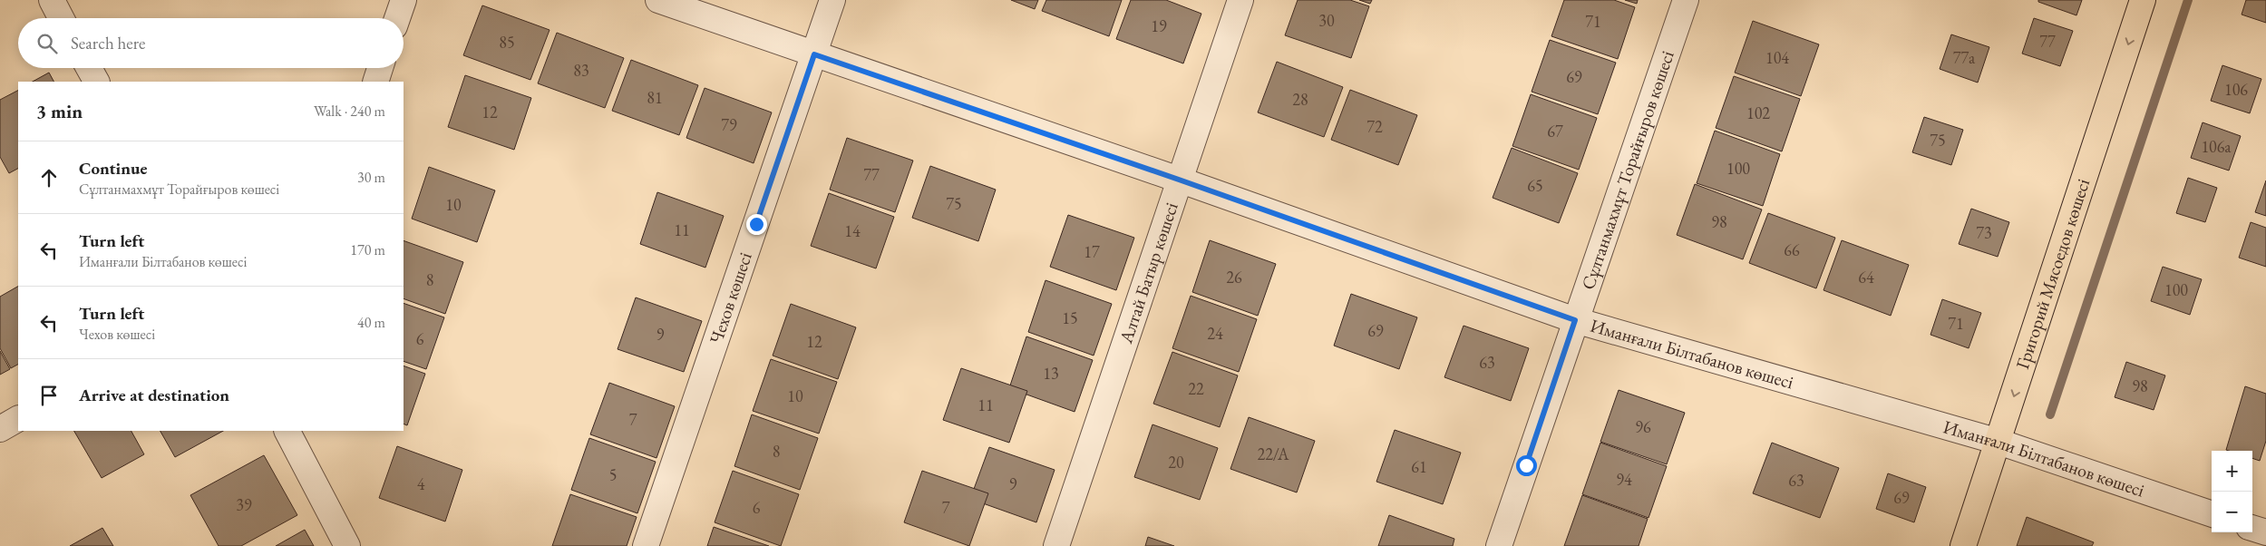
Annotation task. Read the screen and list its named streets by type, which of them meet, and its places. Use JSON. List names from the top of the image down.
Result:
{
  "streets": {
    "main road": ["Григорий Мясоедов көшесі"],
    "street": [
      "Сұлтанмахмұт Торайғыров көшесі",
      "Алтай Батыр көшесі",
      "Чехов көшесі",
      "Иманғали Білтабанов көшесі"
    ]
  },
  "crossings": [
    ["Сұлтанмахмұт Торайғыров көшесі", "Иманғали Білтабанов көшесі"],
    ["Алтай Батыр көшесі", "Иманғали Білтабанов көшесі"],
    ["Григорий Мясоедов көшесі", "Иманғали Білтабанов көшесі"],
    ["Чехов көшесі", "Иманғали Білтабанов көшесі"]
  ],
  "one_way": ["Григорий Мясоедов көшесі"],
  "house_numbers": [
    "30",
    "71",
    "19",
    "77",
    "85",
    "104",
    "77а",
    "83",
    "69",
    "106",
    "81",
    "28",
    "12",
    "102",
    "79",
    "72",
    "67",
    "75",
    "106а",
    "100",
    "77",
    "65",
    "75",
    "10",
    "98",
    "11",
    "14",
    "73",
    "66",
    "17",
    "26",
    "64",
    "8",
    "100",
    "15",
    "71",
    "69",
    "24",
    "9",
    "6",
    "12",
    "63",
    "13",
    "98",
    "22",
    "10",
    "11",
    "7",
    "96",
    "8",
    "22/А",
    "20",
    "61",
    "5",
    "94",
    "63",
    "4",
    "9",
    "69",
    "39",
    "6",
    "7"
  ],
  "page": {
    "search": "Search here",
    "heading": ["3 min", "Walk · 240 m"],
    "list": [
      ["Continue", "Сұлтанмахмұт Торайғыров көшесі", "30 m"],
      ["Turn left", "Иманғали Білтабанов көшесі", "170 m"],
      ["Turn left", "Чехов көшесі", "40 m"],
      "Arrive at destination"
    ],
    "map_buttons": ["+", "−"]
  }
}
